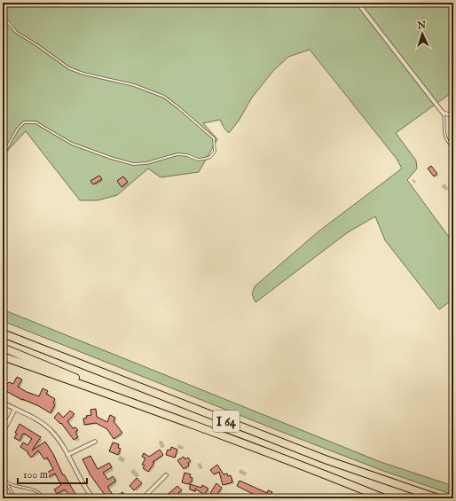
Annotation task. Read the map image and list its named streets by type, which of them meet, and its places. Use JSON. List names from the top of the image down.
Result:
{
  "streets": {
    "highway": ["I 64"]
  },
  "scale_bar": "100 m",
  "north": "top"
}
